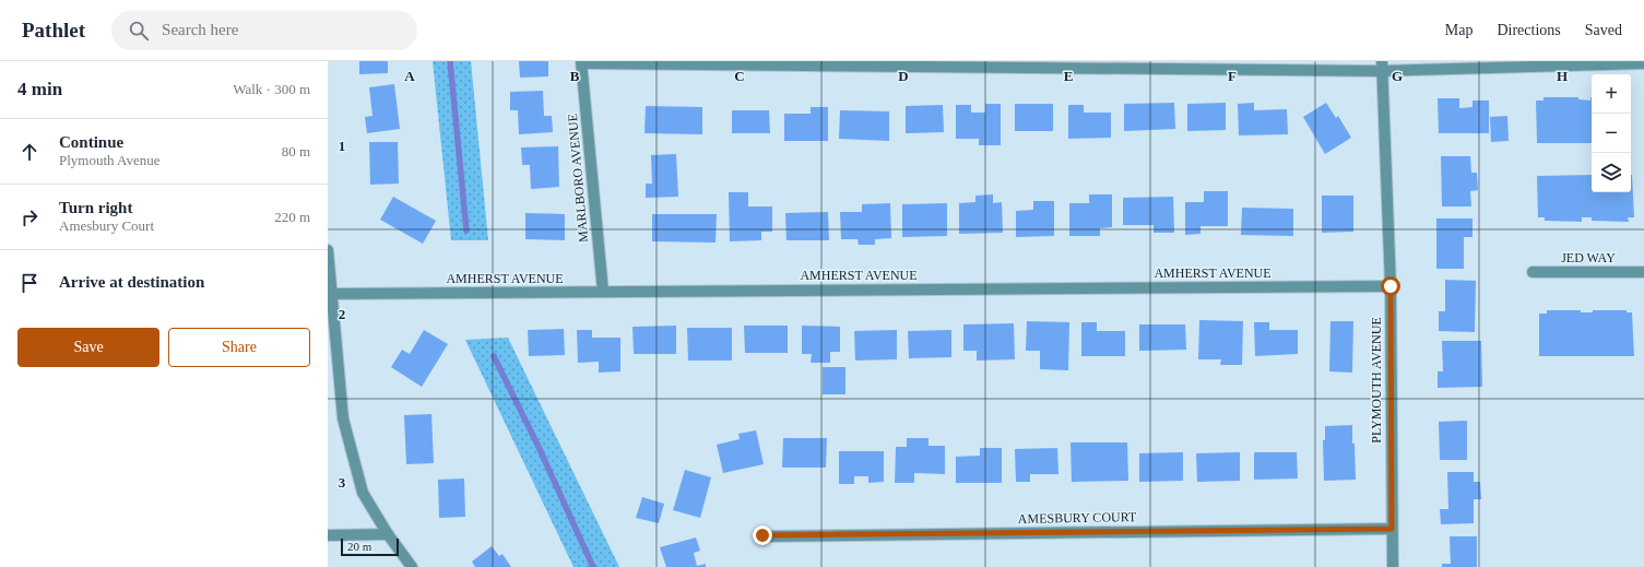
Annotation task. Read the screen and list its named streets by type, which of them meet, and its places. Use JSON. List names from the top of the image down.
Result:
{
  "streets": {
    "street": [
      "MARLBORO AVENUE",
      "JED WAY",
      "AMHERST AVENUE",
      "PLYMOUTH AVENUE",
      "AMESBURY COURT"
    ]
  },
  "crossings": [
    ["MARLBORO AVENUE", "AMHERST AVENUE"],
    ["AMHERST AVENUE", "PLYMOUTH AVENUE"],
    ["PLYMOUTH AVENUE", "AMESBURY COURT"]
  ],
  "scale_bar": "20 m",
  "page": {
    "header": "Pathlet",
    "search": "Search here",
    "nav": ["Map", "Directions", "Saved"],
    "heading": ["4 min", "Walk · 300 m"],
    "map_buttons": ["+", "−"],
    "list": [
      ["Continue", "Plymouth Avenue", "80 m"],
      ["Turn right", "Amesbury Court", "220 m"],
      "Arrive at destination"
    ],
    "buttons": ["Save", "Share"],
    "scale": "20 m"
  },
  "grid": {
    "columns": [
      "A",
      "B",
      "C",
      "D",
      "E",
      "F",
      "G",
      "H"
    ],
    "rows": ["1", "2", "3"]
  }
}
